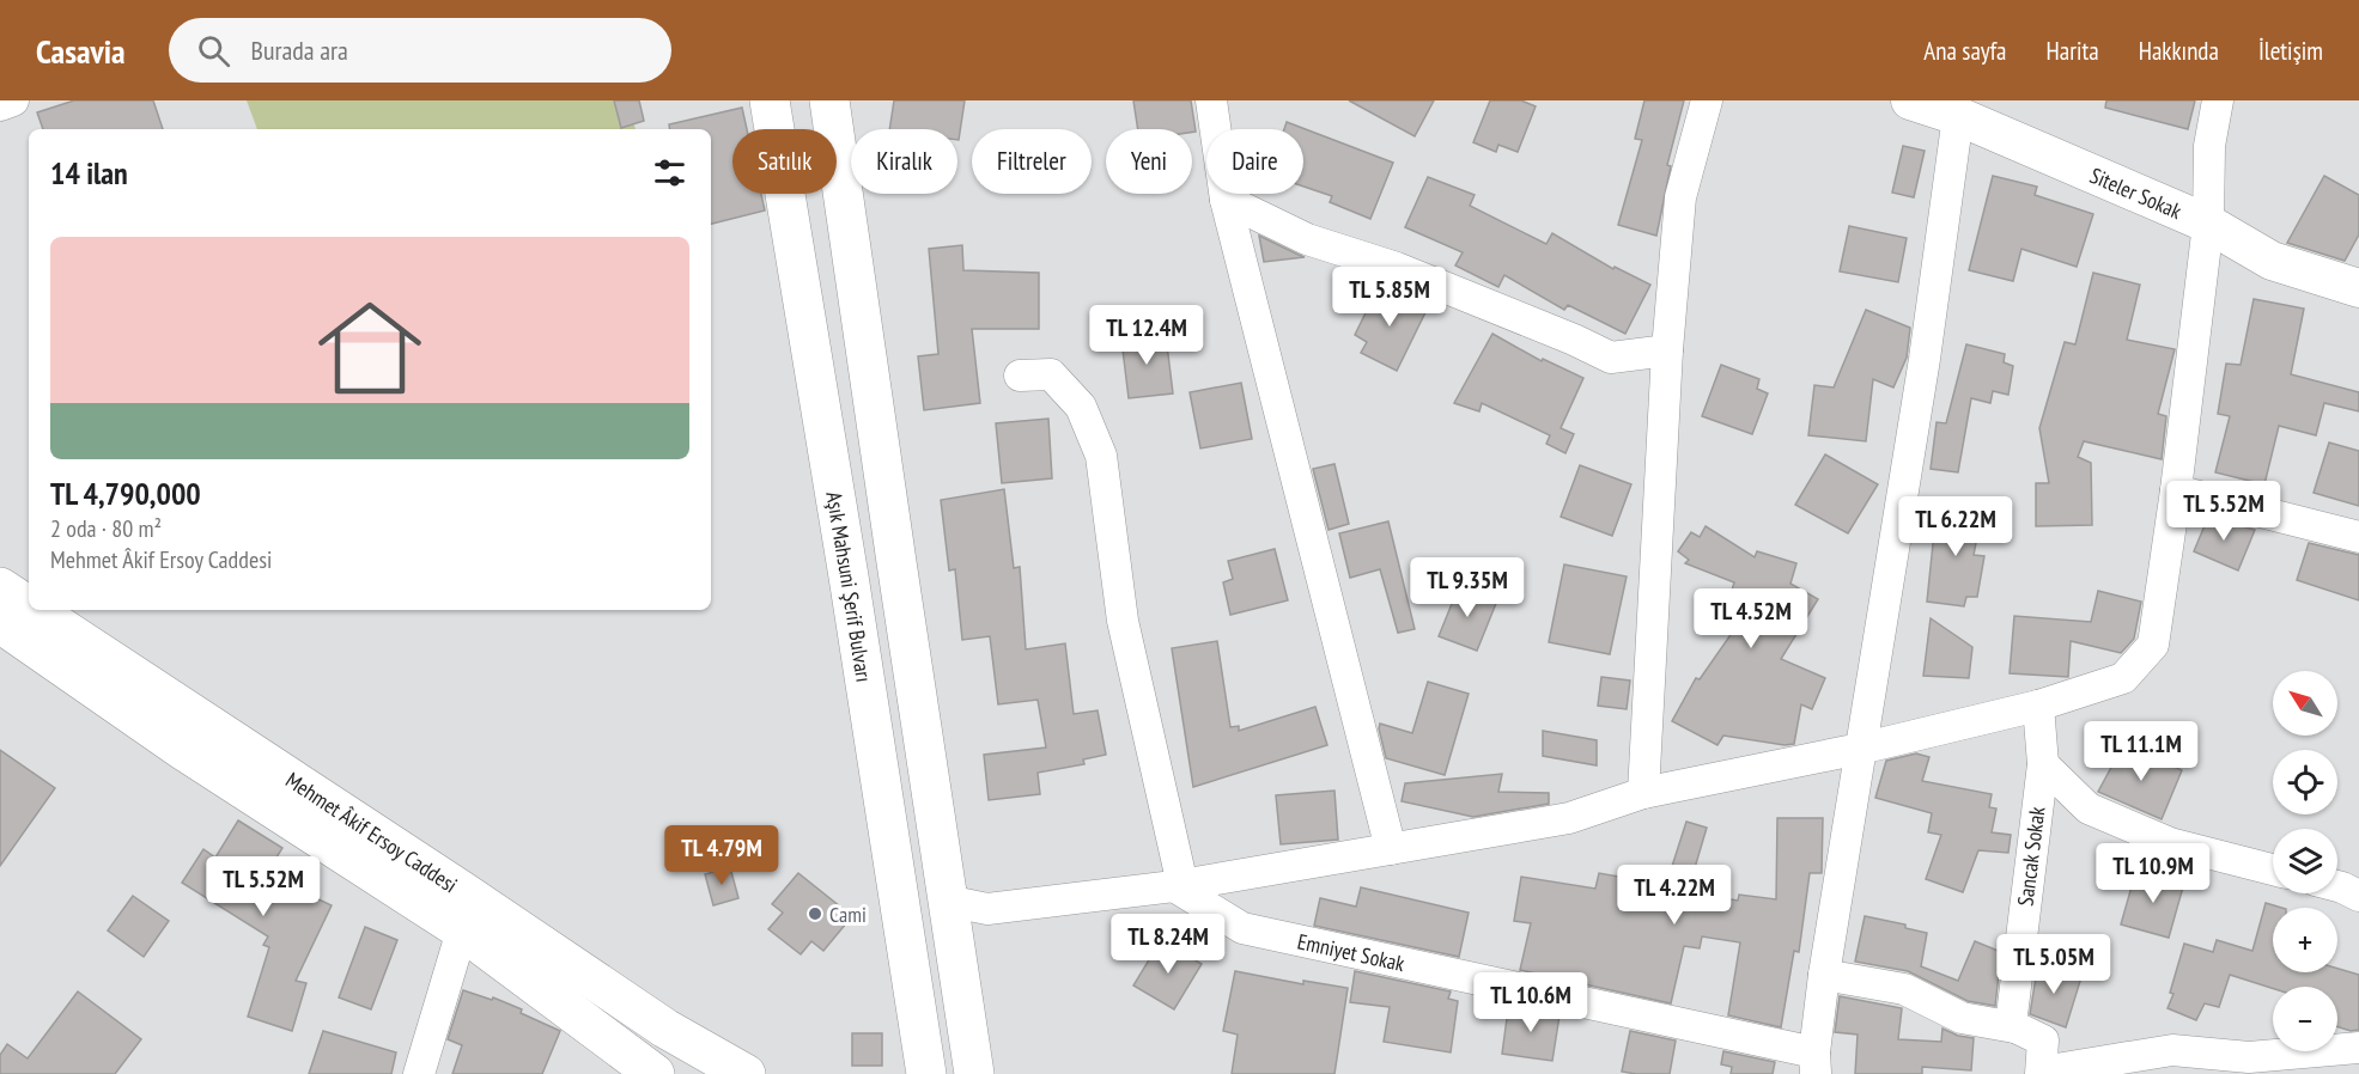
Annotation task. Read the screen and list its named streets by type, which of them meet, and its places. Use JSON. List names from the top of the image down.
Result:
{
  "streets": {
    "main road": ["Aşık Mahsuni Şerif Bulvarı", "Mehmet Âkif Ersoy Caddesi"],
    "street": ["Siteler Sokak", "Sancak Sokak", "Emniyet Sokak"]
  },
  "places": ["Cami"],
  "north": "top left",
  "page": {
    "header": "Casavia",
    "search": "Burada ara",
    "nav": [
      "Ana sayfa",
      "Harita",
      "Hakkında",
      "İletişim"
    ],
    "chip": [
      "Satılık",
      "Kiralık",
      "Filtreler",
      "Yeni",
      "Daire"
    ],
    "heading": "14 ilan",
    "list": [
      {
        "name": "TL 4,790,000",
        "note": "2 oda · 80 m² · Mehmet Âkif Ersoy Caddesi"
      }
    ],
    "price": [
      "TL 5.85M",
      "TL 12.4M",
      "TL 5.52M",
      "TL 6.22M",
      "TL 9.35M",
      "TL 4.52M",
      "TL 11.1M",
      "TL 4.79M",
      "TL 10.9M",
      "TL 5.52M",
      "TL 4.22M",
      "TL 8.24M",
      "TL 5.05M",
      "TL 10.6M"
    ],
    "map_buttons": ["+", "−"]
  }
}
